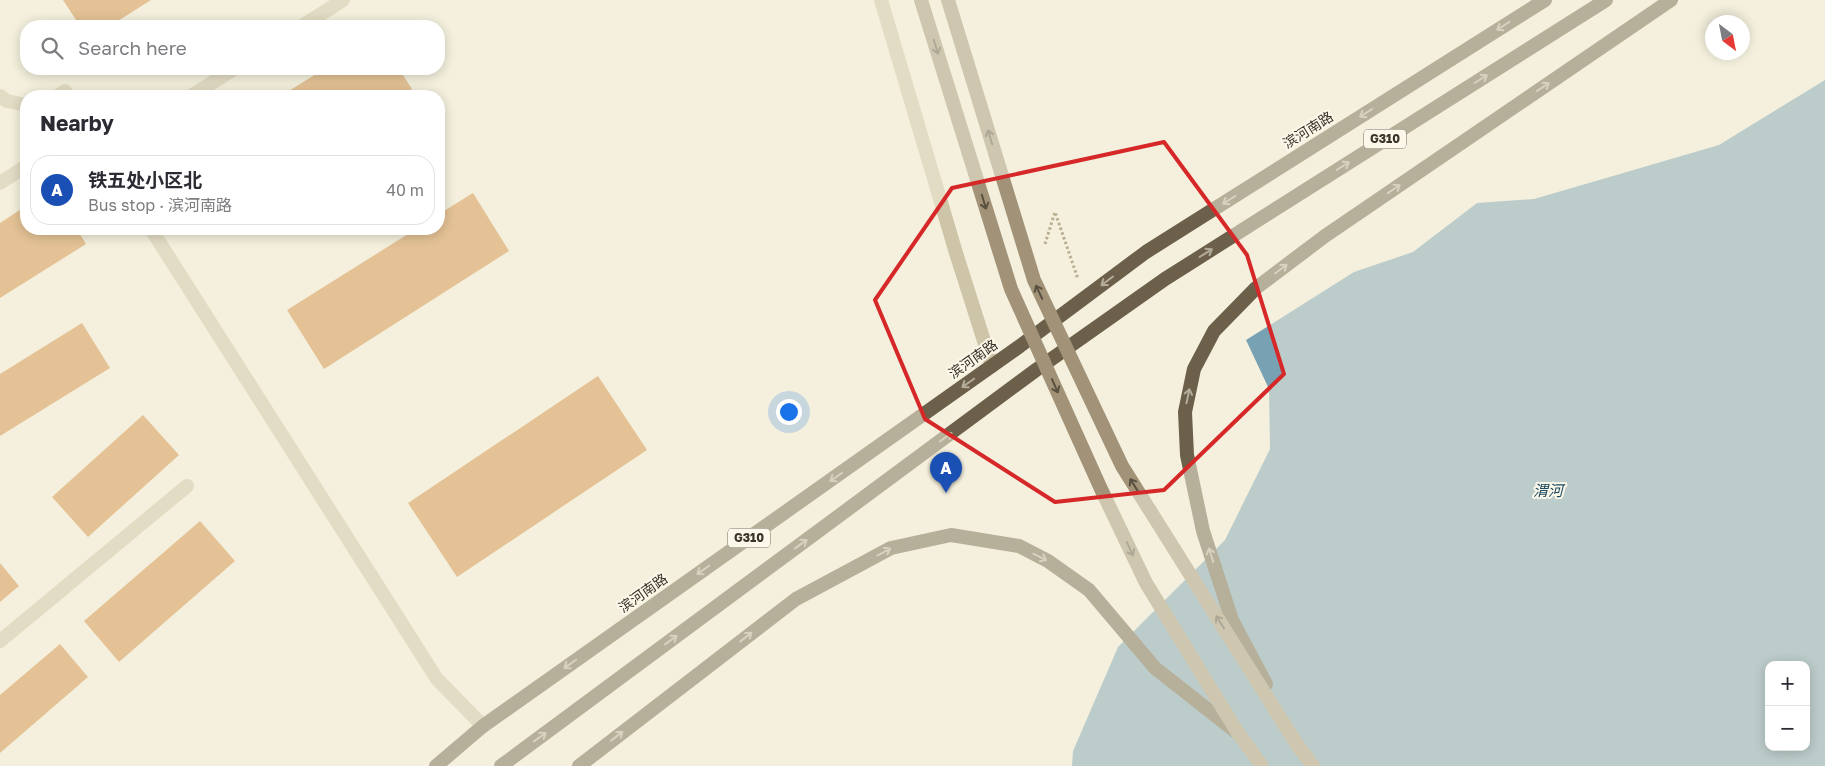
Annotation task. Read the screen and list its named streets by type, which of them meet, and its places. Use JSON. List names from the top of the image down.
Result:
{
  "streets": {
    "highway": ["滨河南路", "G310"]
  },
  "water": ["渭河"],
  "north": "bottom right",
  "page": {
    "search": "Search here",
    "heading": "Nearby",
    "list": [
      {
        "mark": "A",
        "name": "铁五处小区北",
        "note": "Bus stop · 滨河南路",
        "value": "40 m"
      }
    ],
    "pins": "A",
    "map_buttons": ["+", "−"]
  }
}
